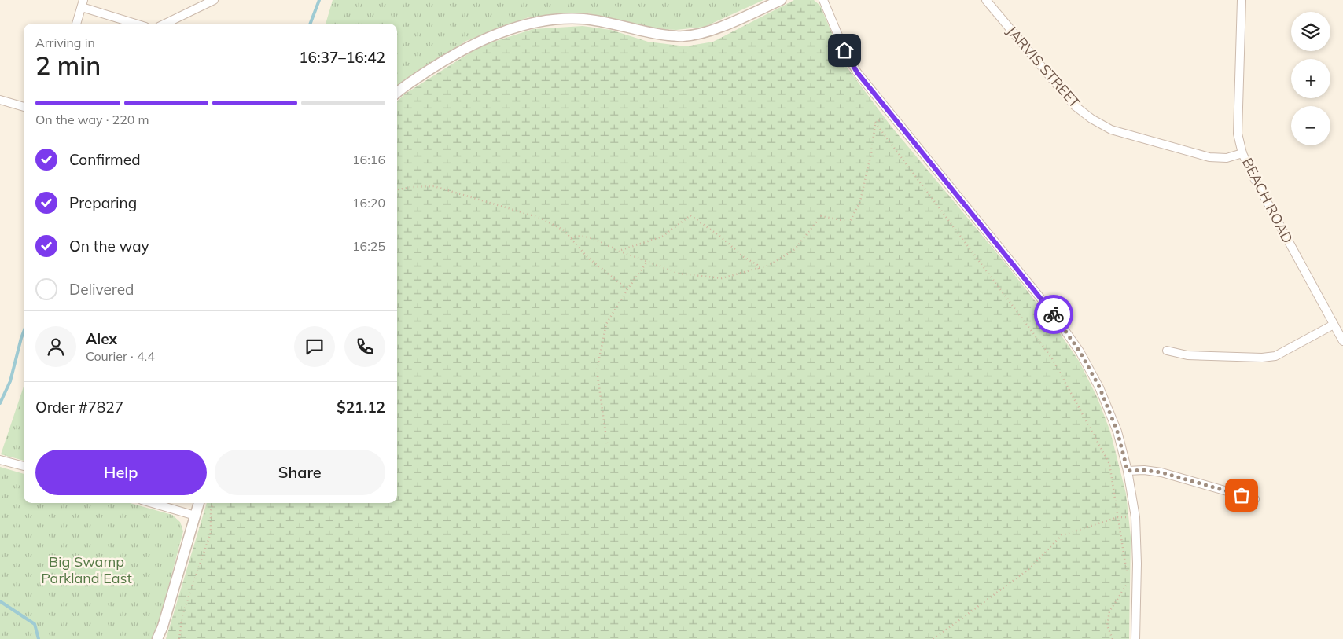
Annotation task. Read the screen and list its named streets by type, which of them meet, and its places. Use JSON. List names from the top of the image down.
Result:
{
  "streets": {
    "street": ["JARVIS STREET", "BEACH ROAD"]
  },
  "crossings": [
    ["JARVIS STREET", "BEACH ROAD"]
  ],
  "parks": ["Big Swamp Parkland East"],
  "page": {
    "map_buttons": ["+", "−"],
    "heading": ["2 min", "Arriving in", "16:37–16:42"],
    "panel": [
      "Alex",
      "Courier · 4.4",
      "Order #7827",
      "$21.12"
    ],
    "bar": "On the way · 220 m",
    "list": [
      ["Confirmed", "16:16"],
      ["Preparing", "16:20"],
      ["On the way", "16:25"],
      "Delivered"
    ],
    "buttons": ["Help", "Share"]
  }
}
